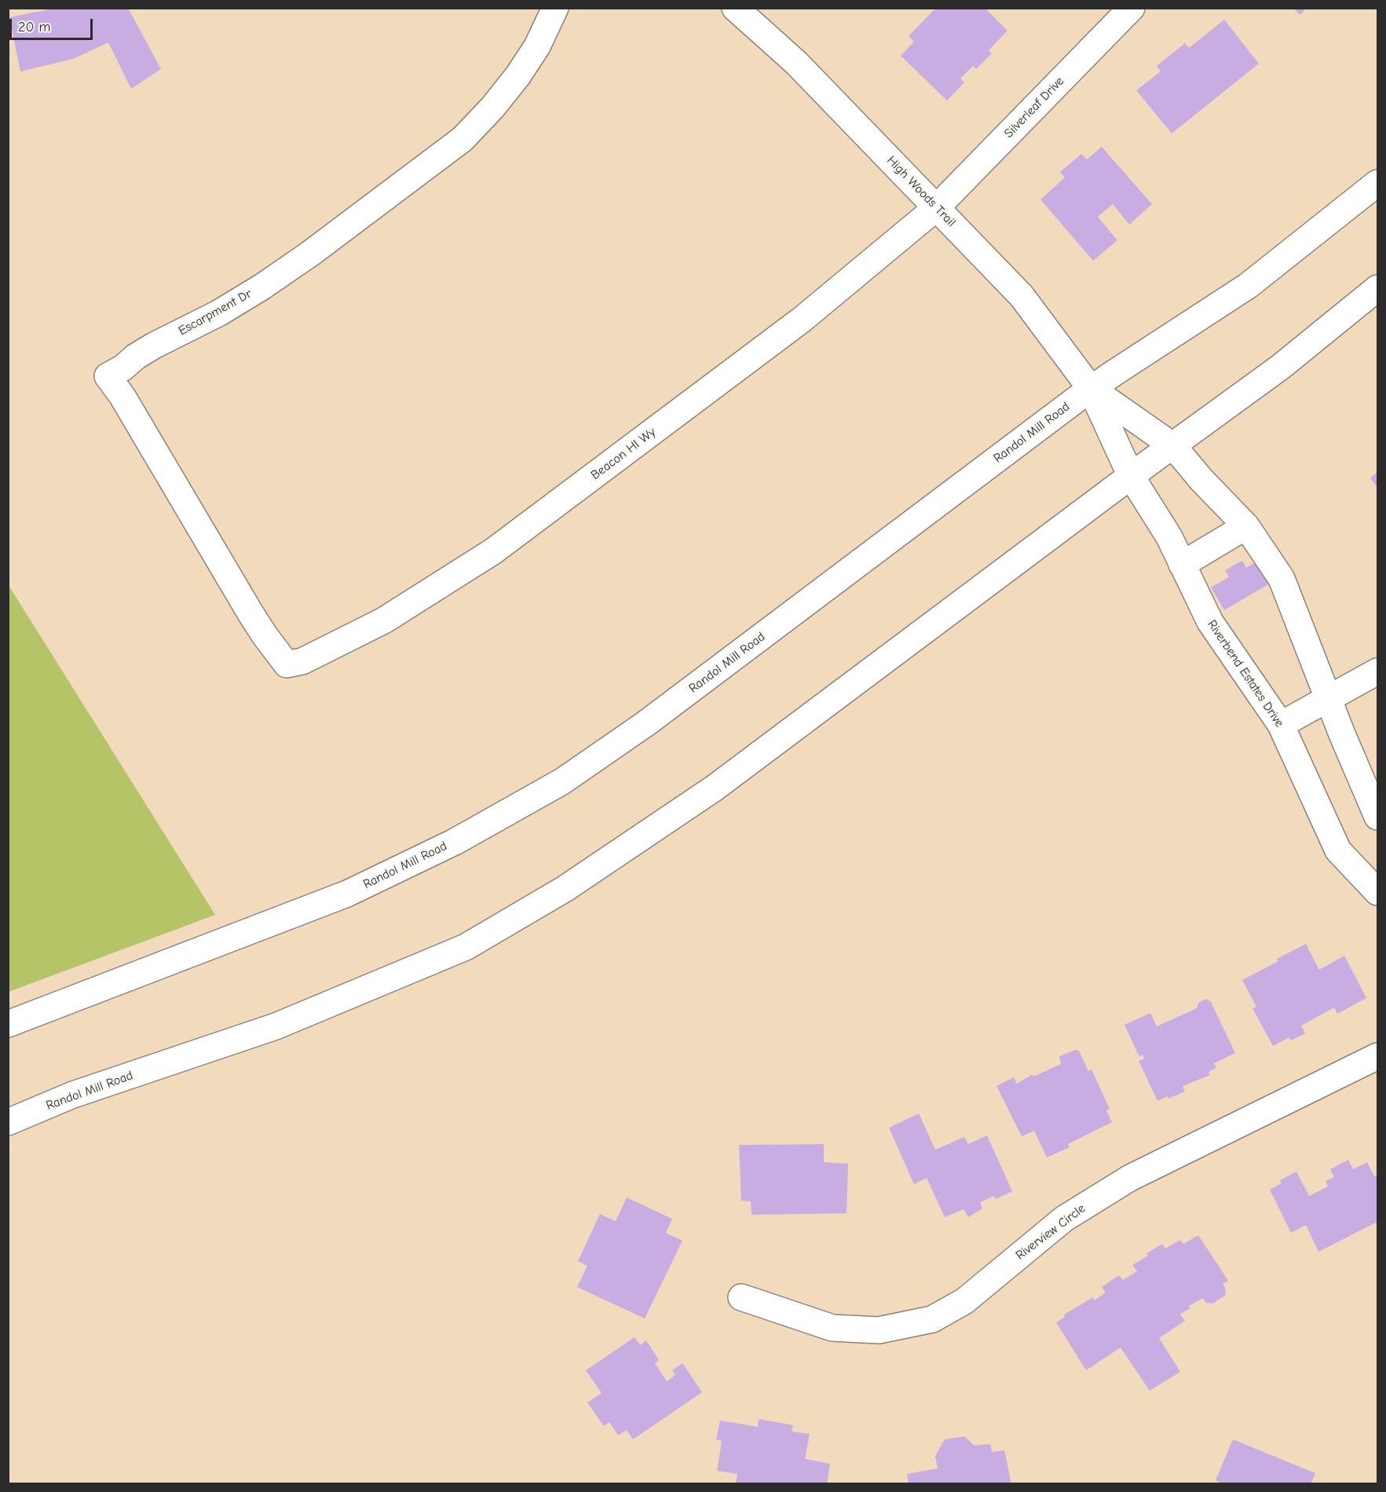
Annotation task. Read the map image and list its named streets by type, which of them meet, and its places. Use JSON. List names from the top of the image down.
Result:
{
  "streets": {
    "street": [
      "Silverleaf Drive",
      "High Woods Trail",
      "Escarpment Dr",
      "Randol Mill Road",
      "Beacon Hl Wy",
      "Riverbend Estates Drive",
      "Riverview Circle"
    ]
  },
  "crossings": [
    ["Silverleaf Drive", "High Woods Trail"],
    ["Silverleaf Drive", "Beacon Hl Wy"],
    ["High Woods Trail", "Randol Mill Road"],
    ["High Woods Trail", "Beacon Hl Wy"],
    ["High Woods Trail", "Riverbend Estates Drive"],
    ["Escarpment Dr", "Beacon Hl Wy"],
    ["Randol Mill Road", "Riverbend Estates Drive"]
  ],
  "scale_bar": "20 m"
}
